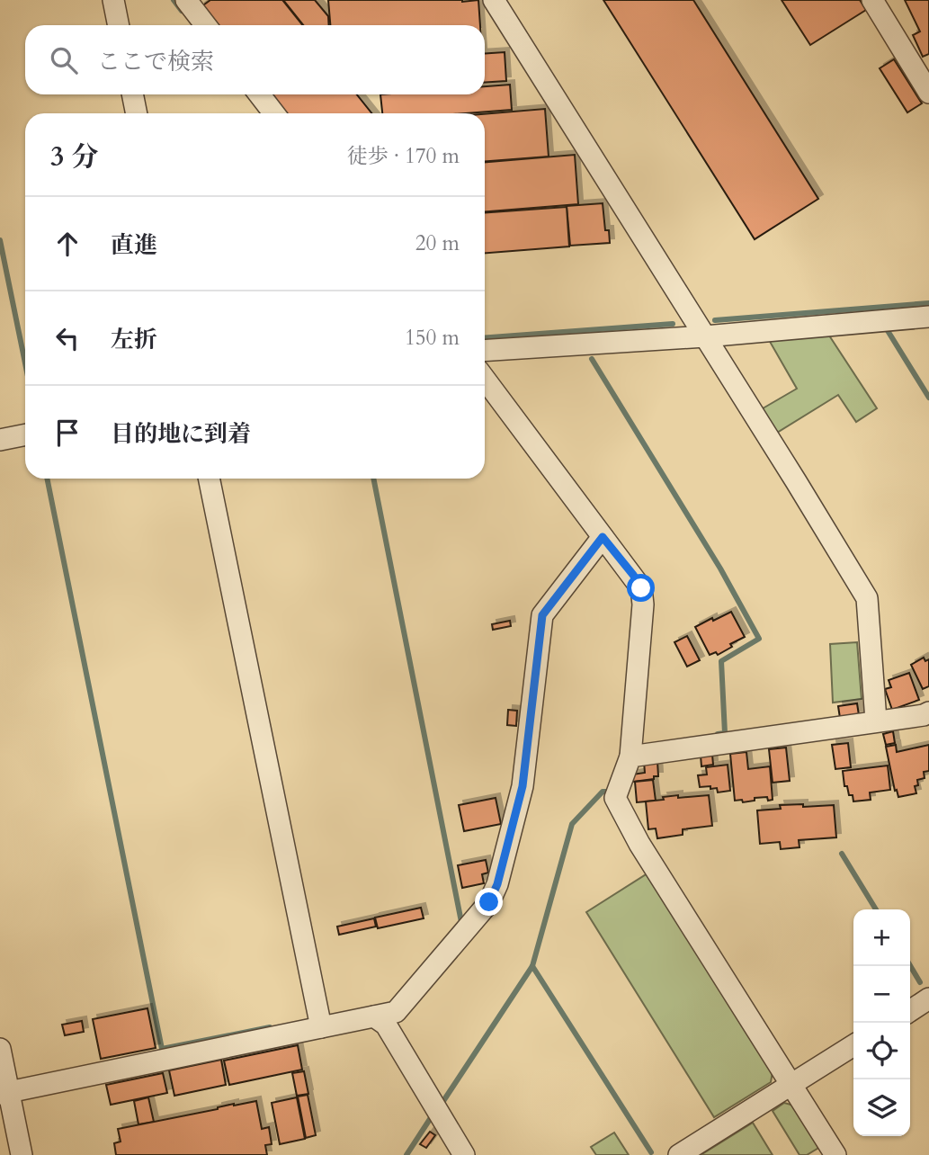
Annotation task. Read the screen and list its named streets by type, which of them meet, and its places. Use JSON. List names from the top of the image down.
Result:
{
  "page": {
    "search": "ここで検索",
    "heading": ["3 分", "徒歩 · 170 m"],
    "list": [
      ["直進", "20 m"],
      ["左折", "150 m"],
      "目的地に到着"
    ],
    "map_buttons": ["+", "−"]
  }
}
